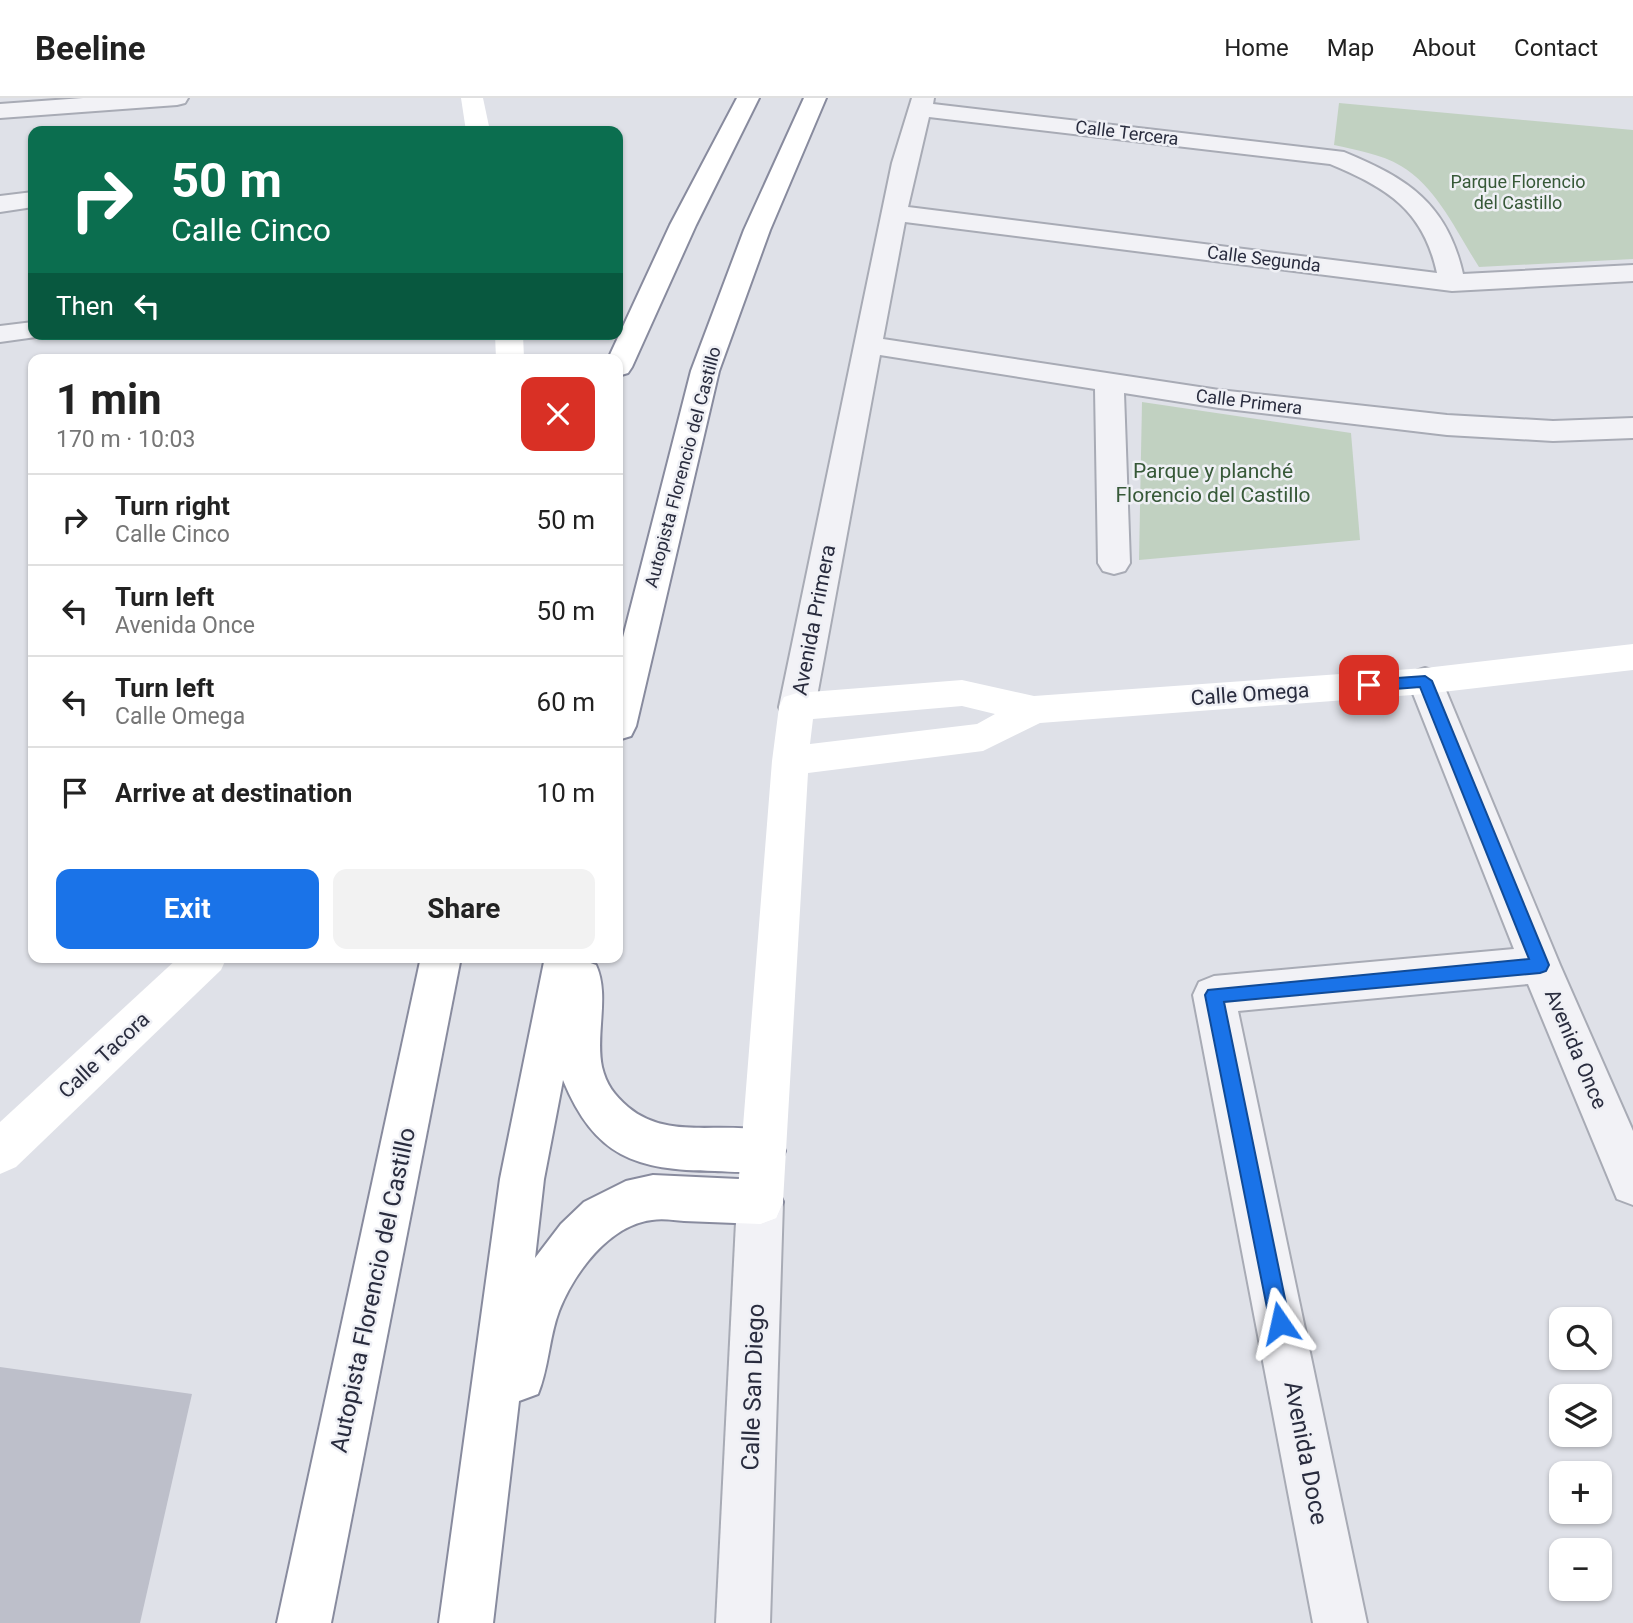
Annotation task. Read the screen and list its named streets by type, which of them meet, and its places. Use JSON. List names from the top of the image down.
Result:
{
  "streets": {
    "main road": [
      "Autopista Florencio del Castillo",
      "Avenida Primera",
      "Calle Omega",
      "Calle Tacora",
      "Calle San Diego"
    ],
    "street": [
      "Calle Tercera",
      "Calle Segunda",
      "Calle Primera",
      "Avenida Once",
      "Avenida Doce"
    ]
  },
  "crossings": [
    ["Calle Tercera", "Calle Segunda"],
    ["Calle Tercera", "Avenida Primera"],
    ["Calle Segunda", "Avenida Primera"],
    ["Calle Primera", "Avenida Primera"],
    ["Avenida Primera", "Calle Omega"],
    ["Avenida Primera", "Calle San Diego"],
    ["Calle Omega", "Avenida Once"],
    ["Avenida Once", "Avenida Doce"]
  ],
  "parks": ["Parque Florencio del Castillo", "Parque y planché Florencio del Castillo"],
  "page": {
    "header": "Beeline",
    "nav": [
      "Home",
      "Map",
      "About",
      "Contact"
    ],
    "turn": ["50 m", "Calle Cinco"],
    "then": "Then",
    "heading": ["1 min", "170 m · 10:03"],
    "list": [
      {
        "name": "Turn right",
        "note": "Calle Cinco",
        "value": "50 m"
      },
      {
        "name": "Turn left",
        "note": "Avenida Once",
        "value": "50 m"
      },
      {
        "name": "Turn left",
        "note": "Calle Omega",
        "value": "60 m"
      },
      {
        "name": "Arrive at destination",
        "value": "10 m"
      }
    ],
    "buttons": ["Exit", "Share"],
    "map_buttons": ["+", "−"]
  }
}
